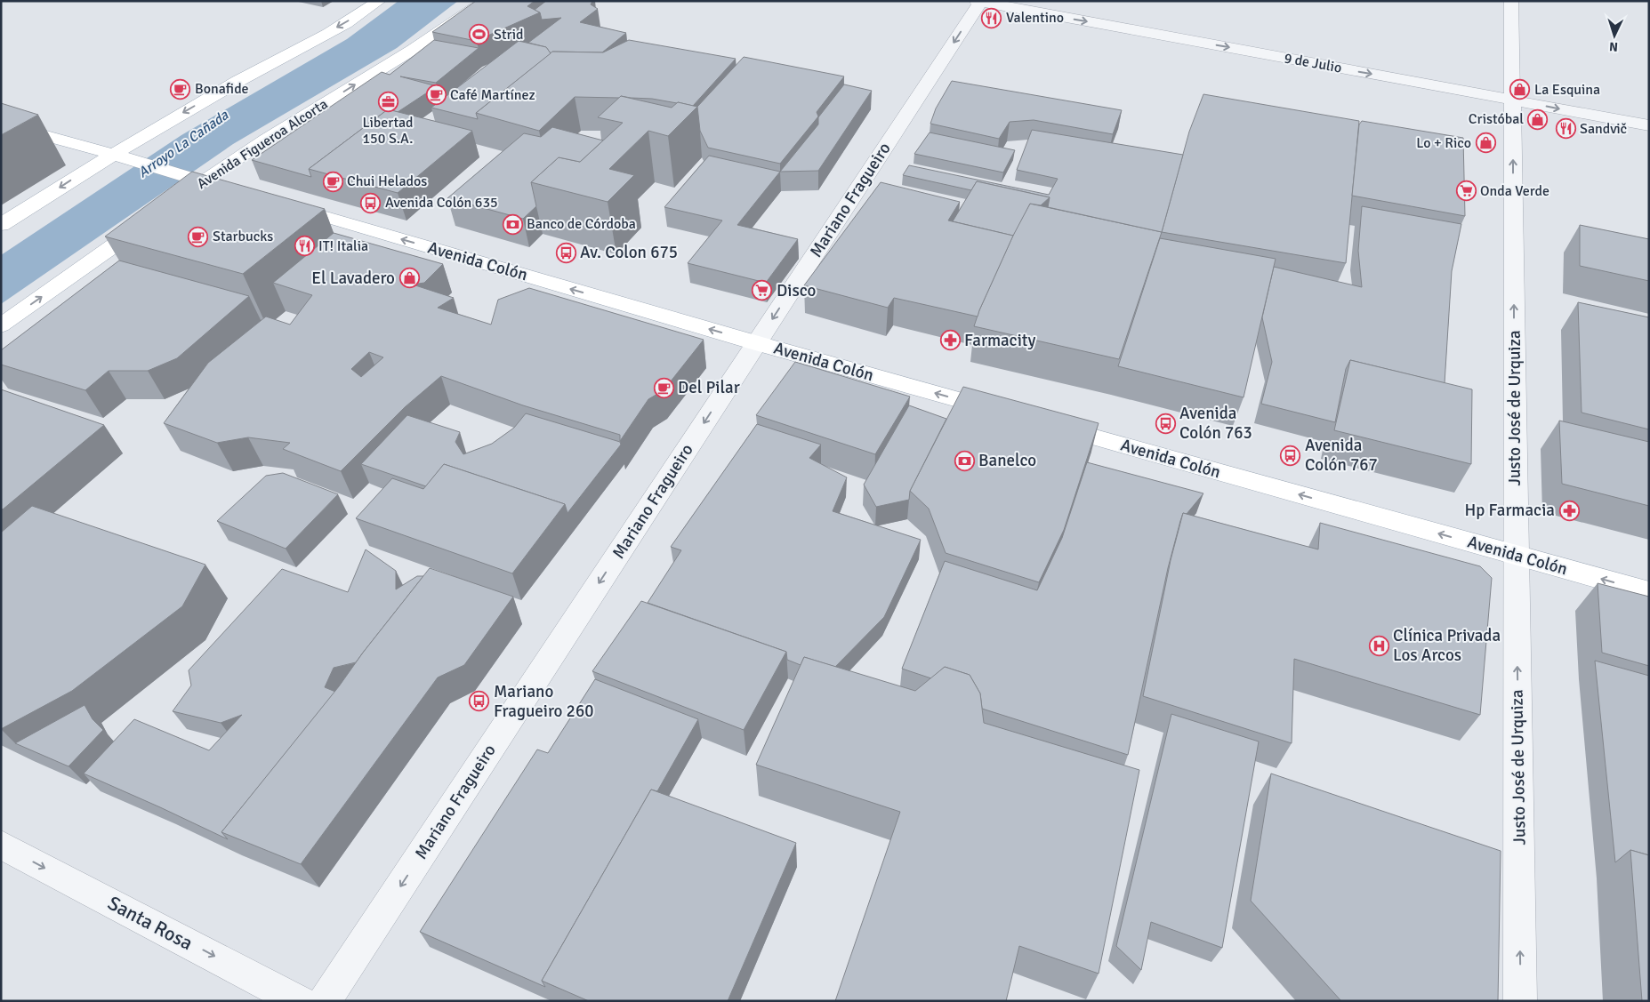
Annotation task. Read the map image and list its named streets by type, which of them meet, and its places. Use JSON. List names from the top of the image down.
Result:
{
  "streets": {
    "main road": ["Avenida Figueroa Alcorta", "Avenida Colón"],
    "street": [
      "9 de Julio",
      "Mariano Fragueiro",
      "Justo José de Urquiza",
      "Santa Rosa"
    ]
  },
  "crossings": [
    ["9 de Julio", "Mariano Fragueiro"],
    ["9 de Julio", "Justo José de Urquiza"],
    ["Mariano Fragueiro", "Avenida Colón"],
    ["Avenida Colón", "Justo José de Urquiza"]
  ],
  "one_way": [
    "9 de Julio",
    "Mariano Fragueiro",
    "Avenida Colón",
    "Justo José de Urquiza",
    "Santa Rosa"
  ],
  "water": ["Arroyo La Cañada"],
  "places": {
    "restaurant": ["Valentino", "Sandvič", "IT! Italia"],
    "sports": ["Strid"],
    "cafe": [
      "Bonafide",
      "Café Martínez",
      "Chui Helados",
      "Starbucks",
      "Del Pilar"
    ],
    "shop": [
      "La Esquina",
      "Cristóbal",
      "Lo + Rico",
      "El Lavadero"
    ],
    "office": ["Libertad 150 S.A."],
    "supermarket": ["Onda Verde", "Disco"],
    "bus stop": [
      "Avenida Colón 635",
      "Av. Colon 675",
      "Avenida Colón 763",
      "Avenida Colón 767",
      "Mariano Fragueiro 260"
    ],
    "bank": ["Banco de Córdoba", "Banelco"],
    "pharmacy": ["Farmacity", "Hp Farmacia"],
    "hospital": ["Clínica Privada Los Arcos"]
  },
  "north": "bottom"
}
